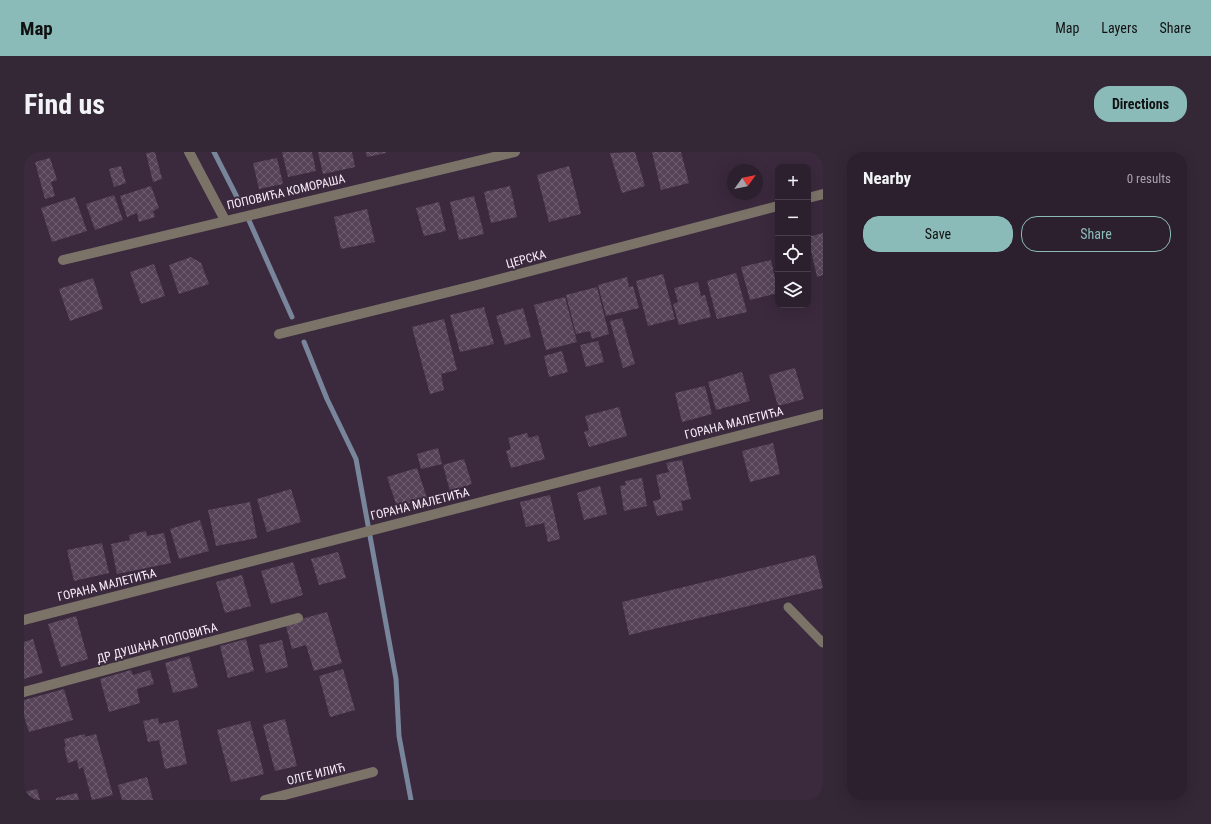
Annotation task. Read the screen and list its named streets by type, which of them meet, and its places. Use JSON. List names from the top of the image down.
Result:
{
  "streets": {
    "street": [
      "ПОПОВИЋА КОМОРАША",
      "ЦЕРСКА",
      "ГОРАНА МАЛЕТИЋА",
      "ДР ДУШАНА ПОПОВИЋА",
      "ОЛГЕ ИЛИЋ"
    ]
  },
  "north": "top right",
  "page": {
    "header": "Map",
    "nav": ["Map", "Layers", "Share"],
    "buttons": [
      "Directions",
      ["Save", "Share"]
    ],
    "title": "Find us",
    "heading": ["Nearby", "0 results"],
    "map_buttons": ["+", "−"]
  }
}
